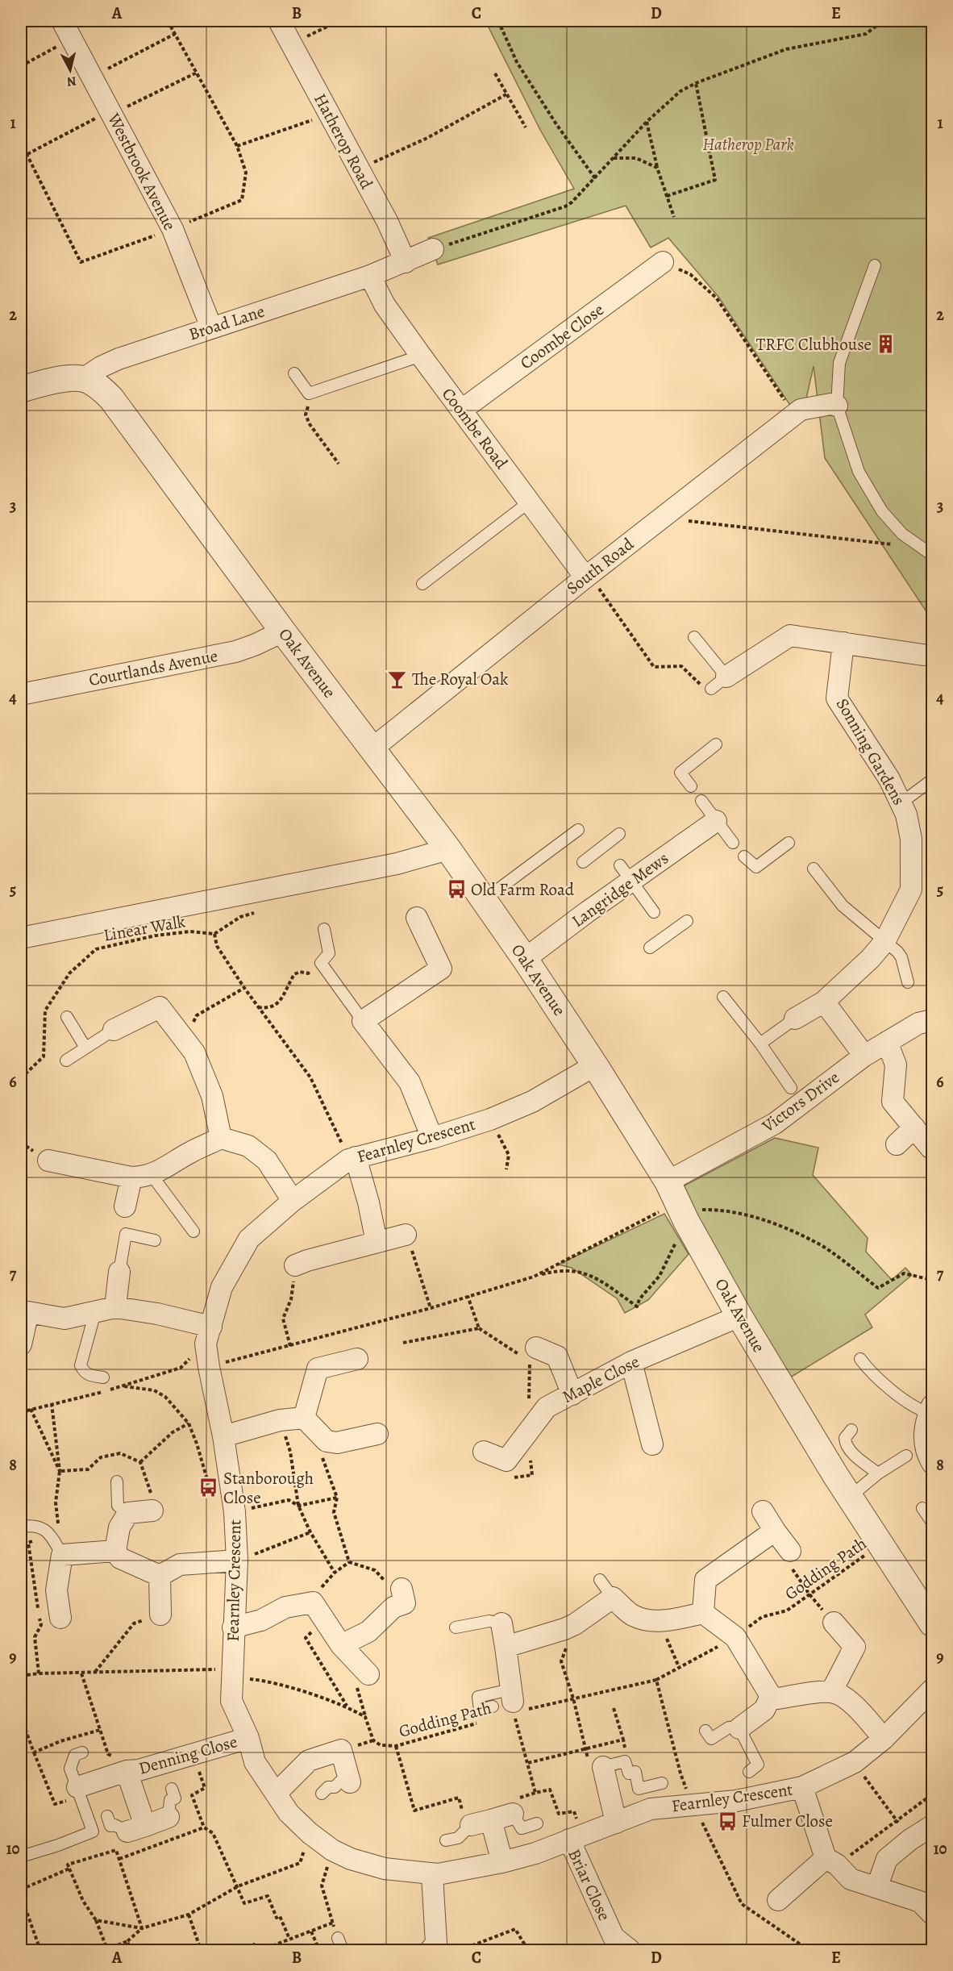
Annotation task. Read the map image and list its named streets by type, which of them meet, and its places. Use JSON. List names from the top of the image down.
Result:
{
  "streets": {
    "street": [
      "Hatherop Road",
      "Westbrook Avenue",
      "Broad Lane",
      "Coombe Close",
      "Coombe Road",
      "South Road",
      "Oak Avenue",
      "Courtlands Avenue",
      "Sonning Gardens",
      "Langridge Mews",
      "Victors Drive",
      "Fearnley Crescent",
      "Maple Close",
      "Denning Close",
      "Briar Close"
    ],
    "path": ["Linear Walk", "Godding Path"]
  },
  "crossings": [
    ["Hatherop Road", "Broad Lane"],
    ["Westbrook Avenue", "Broad Lane"],
    ["Broad Lane", "Coombe Road"],
    ["Broad Lane", "Oak Avenue"],
    ["Coombe Close", "Coombe Road"],
    ["Coombe Road", "South Road"],
    ["South Road", "Oak Avenue"],
    ["Oak Avenue", "Courtlands Avenue"],
    ["Oak Avenue", "Langridge Mews"],
    ["Oak Avenue", "Victors Drive"],
    ["Oak Avenue", "Fearnley Crescent"],
    ["Oak Avenue", "Maple Close"],
    ["Oak Avenue", "Godding Path"],
    ["Fearnley Crescent", "Denning Close"],
    ["Fearnley Crescent", "Briar Close"]
  ],
  "parks": ["Hatherop Park"],
  "places": {
    "building": ["TRFC Clubhouse"],
    "bar": ["The Royal Oak"],
    "bus stop": ["Old Farm Road", "Stanborough Close", "Fulmer Close"]
  },
  "north": "bottom",
  "grid": {
    "columns": [
      "A",
      "B",
      "C",
      "D",
      "E"
    ],
    "rows": [
      "1",
      "2",
      "3",
      "4",
      "5",
      "6",
      "7",
      "8",
      "9",
      "10"
    ]
  }
}
